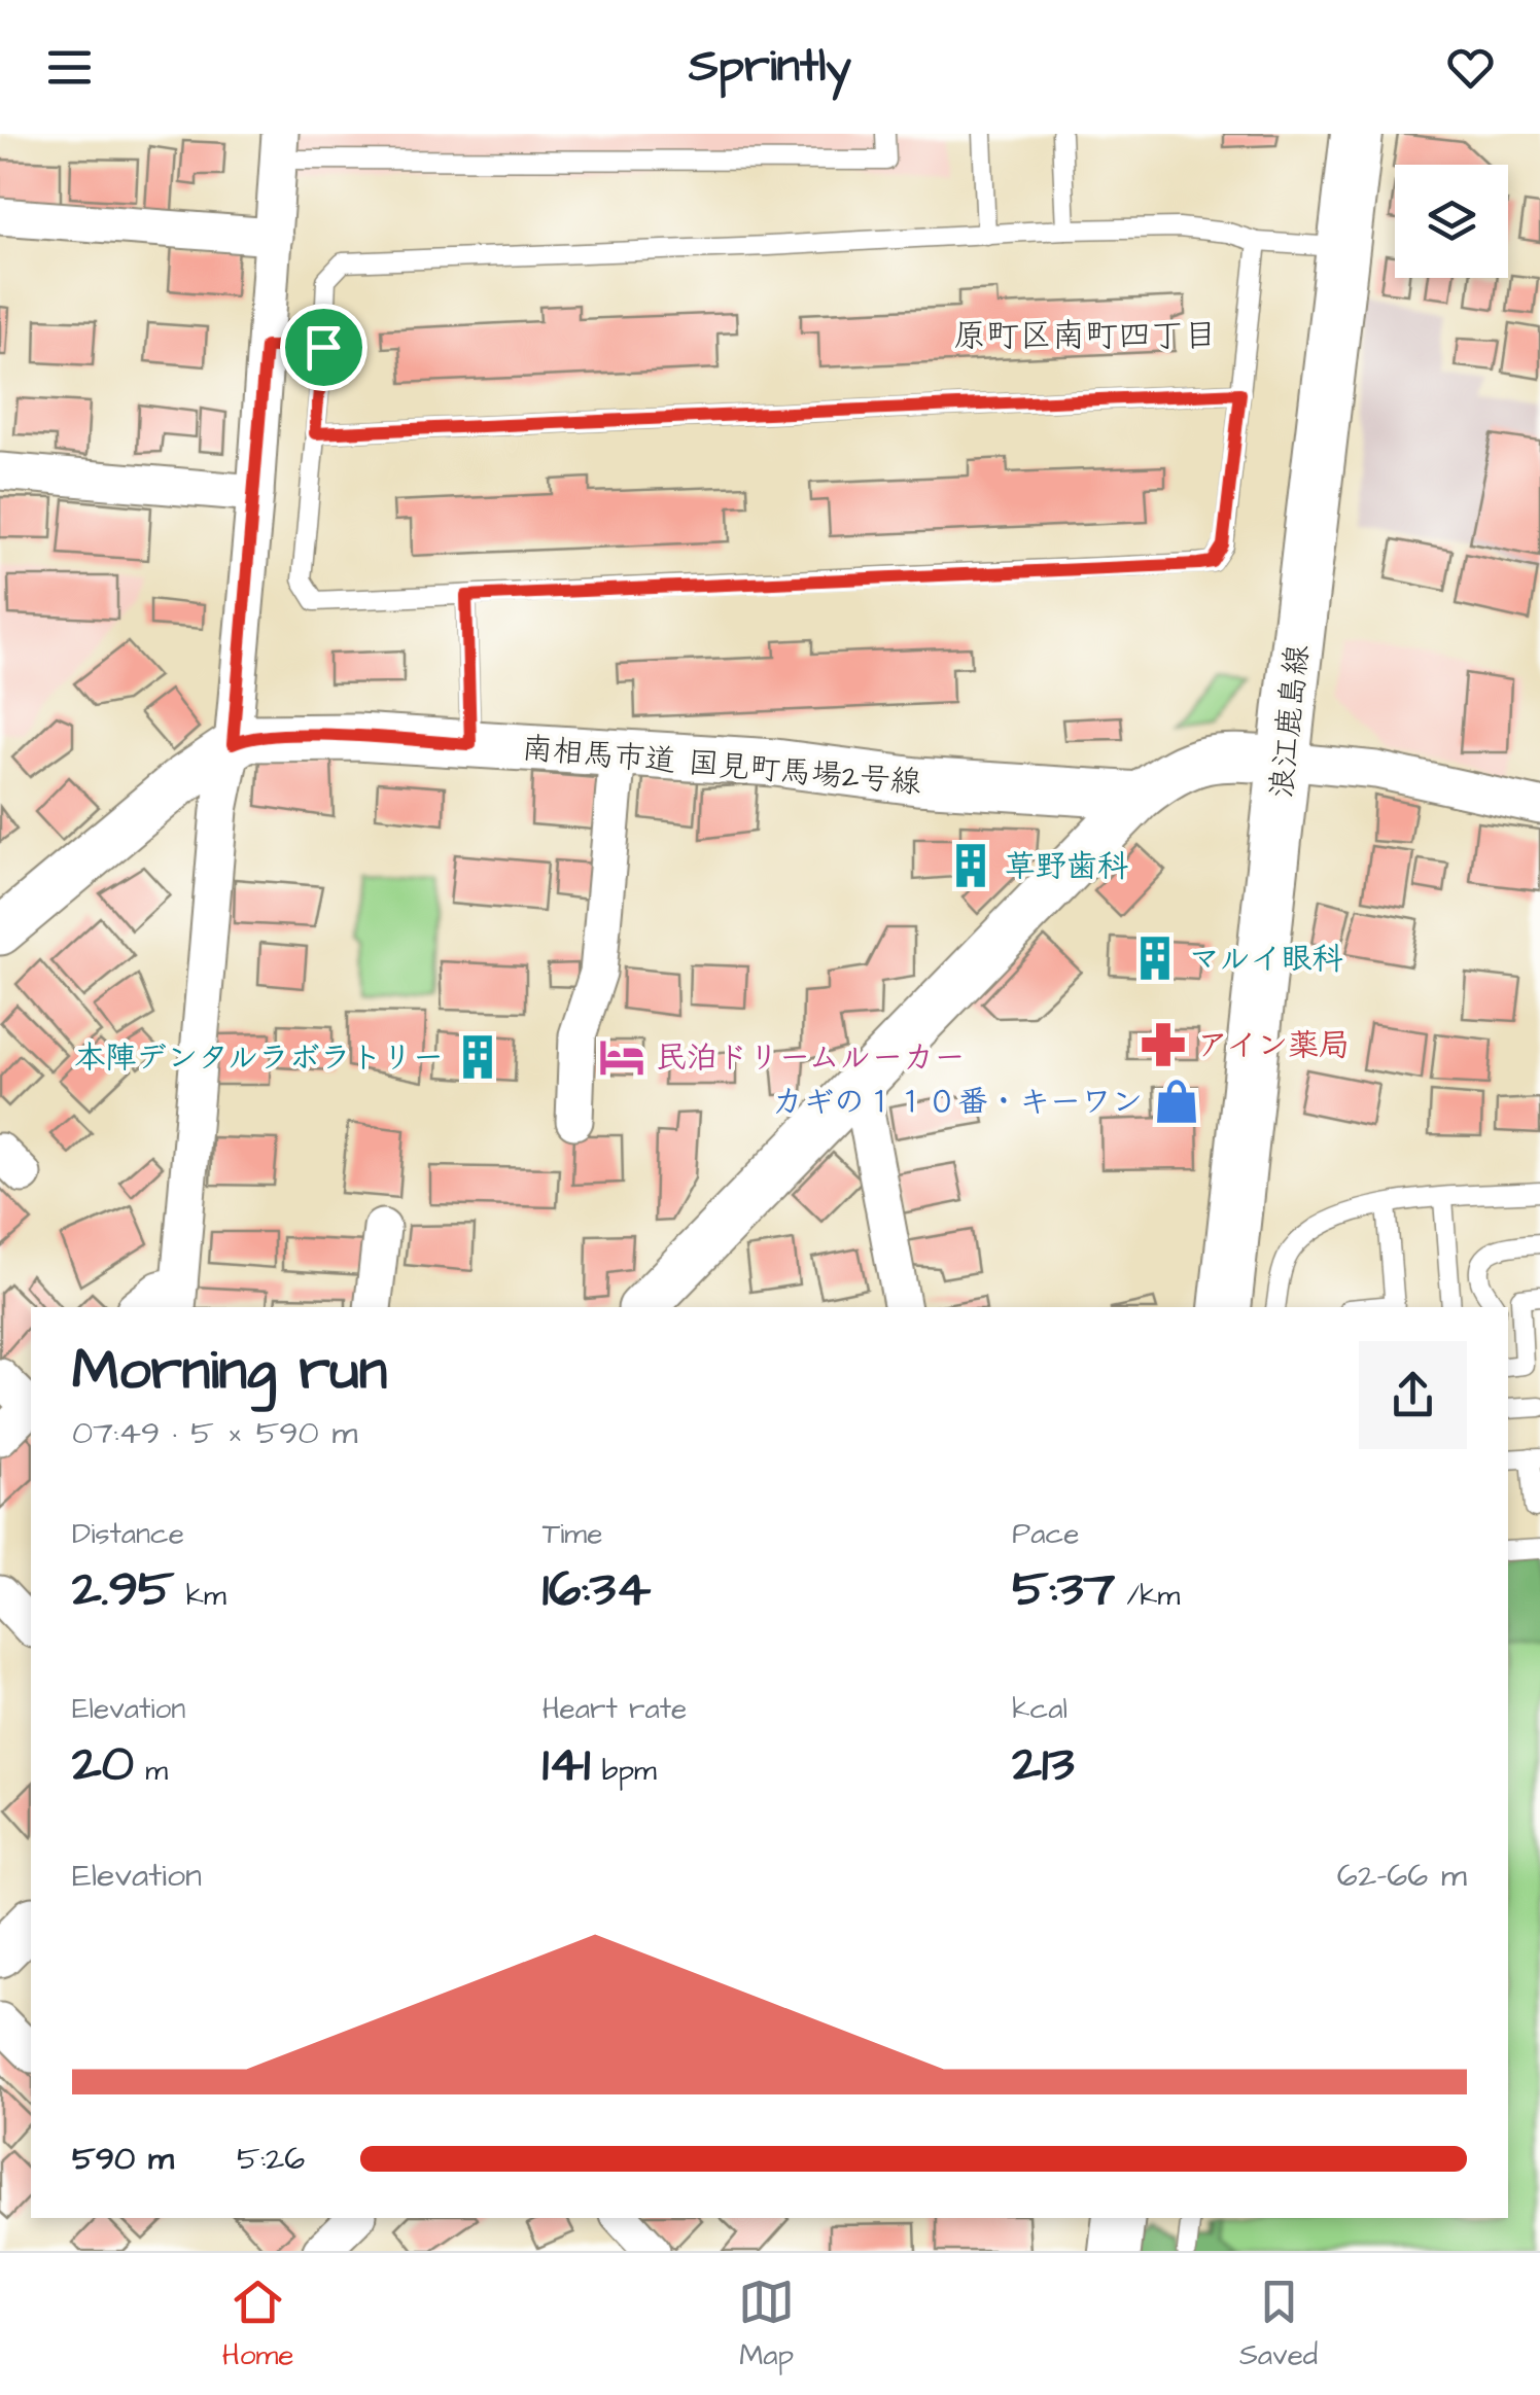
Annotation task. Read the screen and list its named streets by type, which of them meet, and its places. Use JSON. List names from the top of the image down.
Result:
{
  "streets": {
    "main road": ["浪江鹿島線"],
    "street": ["南相馬市道 国見町馬場2号線"]
  },
  "districts": ["原町区南町四丁目"],
  "places": {
    "building": ["草野歯科", "マルイ眼科", "本陣デンタルラボラトリー"],
    "pharmacy": ["アイン薬局"],
    "hotel": ["民泊ドリームルーカー"],
    "shop": ["カギの１１０番・キーワン"]
  },
  "page": {
    "header": "Sprintly",
    "heading": ["Morning run", "07:49 · 5 × 590 m"],
    "stats": [
      ["Distance", "2.95 km"],
      ["Time", "16:34"],
      ["Pace", "5:37 /km"],
      ["Elevation", "20 m"],
      ["Heart rate", "141 bpm"],
      ["kcal", "213"]
    ],
    "chart": ["Elevation", "62–66 m"],
    "list": [
      {
        "name": "590 m",
        "note": "5:26"
      }
    ],
    "tabs": ["Home", "Map", "Saved"]
  }
}
